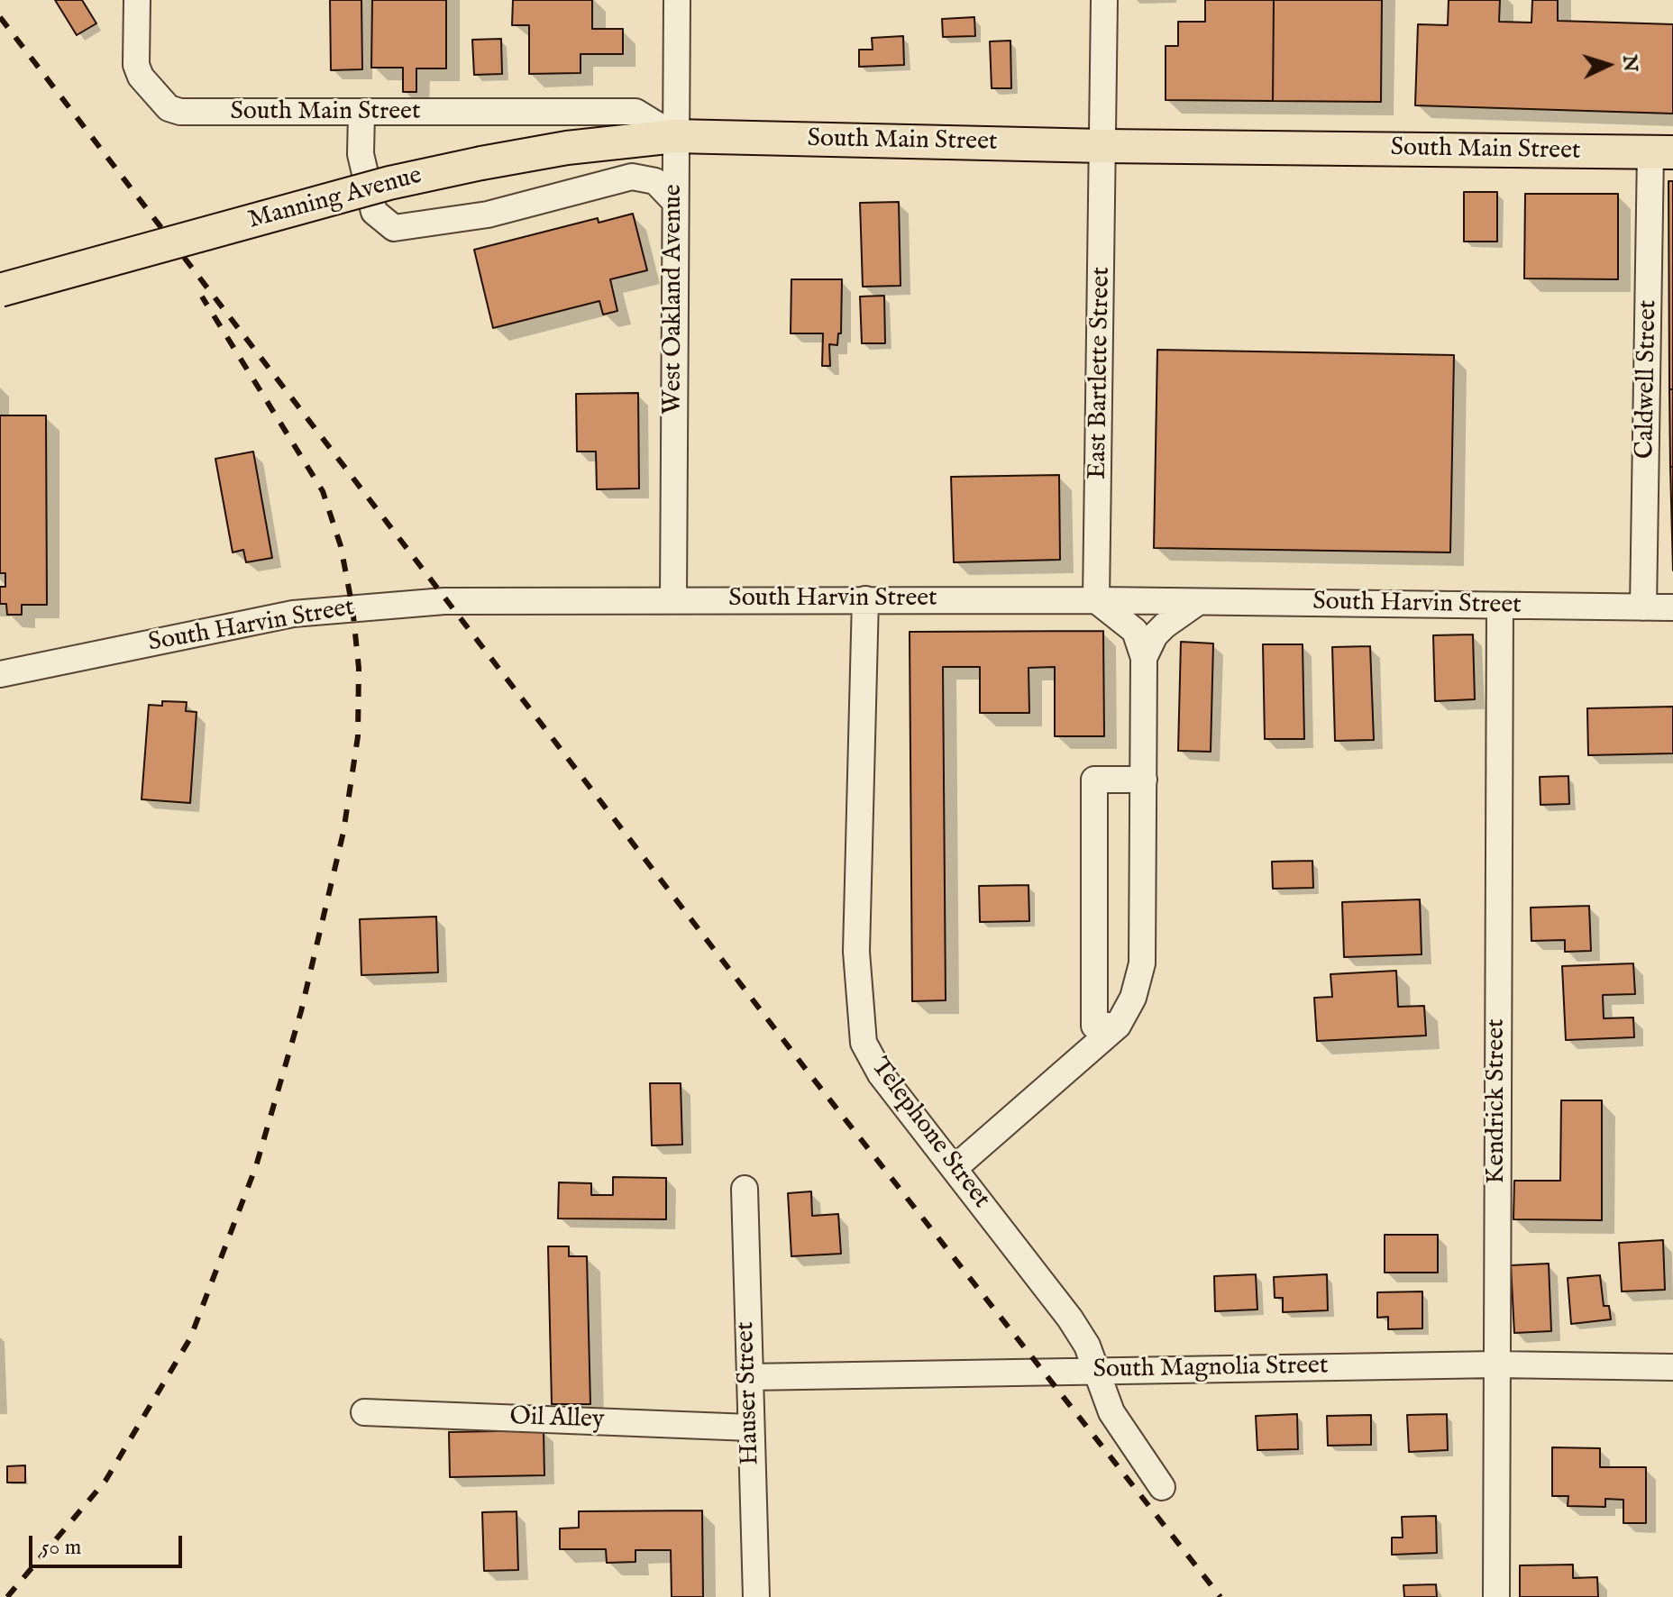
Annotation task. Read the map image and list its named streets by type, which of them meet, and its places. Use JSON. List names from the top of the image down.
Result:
{
  "streets": {
    "main road": ["South Main Street", "Manning Avenue"],
    "street": [
      "West Oakland Avenue",
      "East Bartlette Street",
      "Caldwell Street",
      "South Harvin Street",
      "Kendrick Street",
      "Telephone Street",
      "South Magnolia Street",
      "Hauser Street",
      "Oil Alley"
    ]
  },
  "crossings": [
    ["South Main Street", "Manning Avenue"],
    ["South Main Street", "West Oakland Avenue"],
    ["South Main Street", "East Bartlette Street"],
    ["South Main Street", "Caldwell Street"],
    ["Manning Avenue", "West Oakland Avenue"],
    ["West Oakland Avenue", "South Harvin Street"],
    ["East Bartlette Street", "South Harvin Street"],
    ["Caldwell Street", "South Harvin Street"],
    ["South Harvin Street", "Kendrick Street"],
    ["South Harvin Street", "Telephone Street"],
    ["Kendrick Street", "South Magnolia Street"],
    ["Telephone Street", "South Magnolia Street"],
    ["South Magnolia Street", "Hauser Street"],
    ["Hauser Street", "Oil Alley"]
  ],
  "scale_bar": "50 m",
  "north": "right"
}
